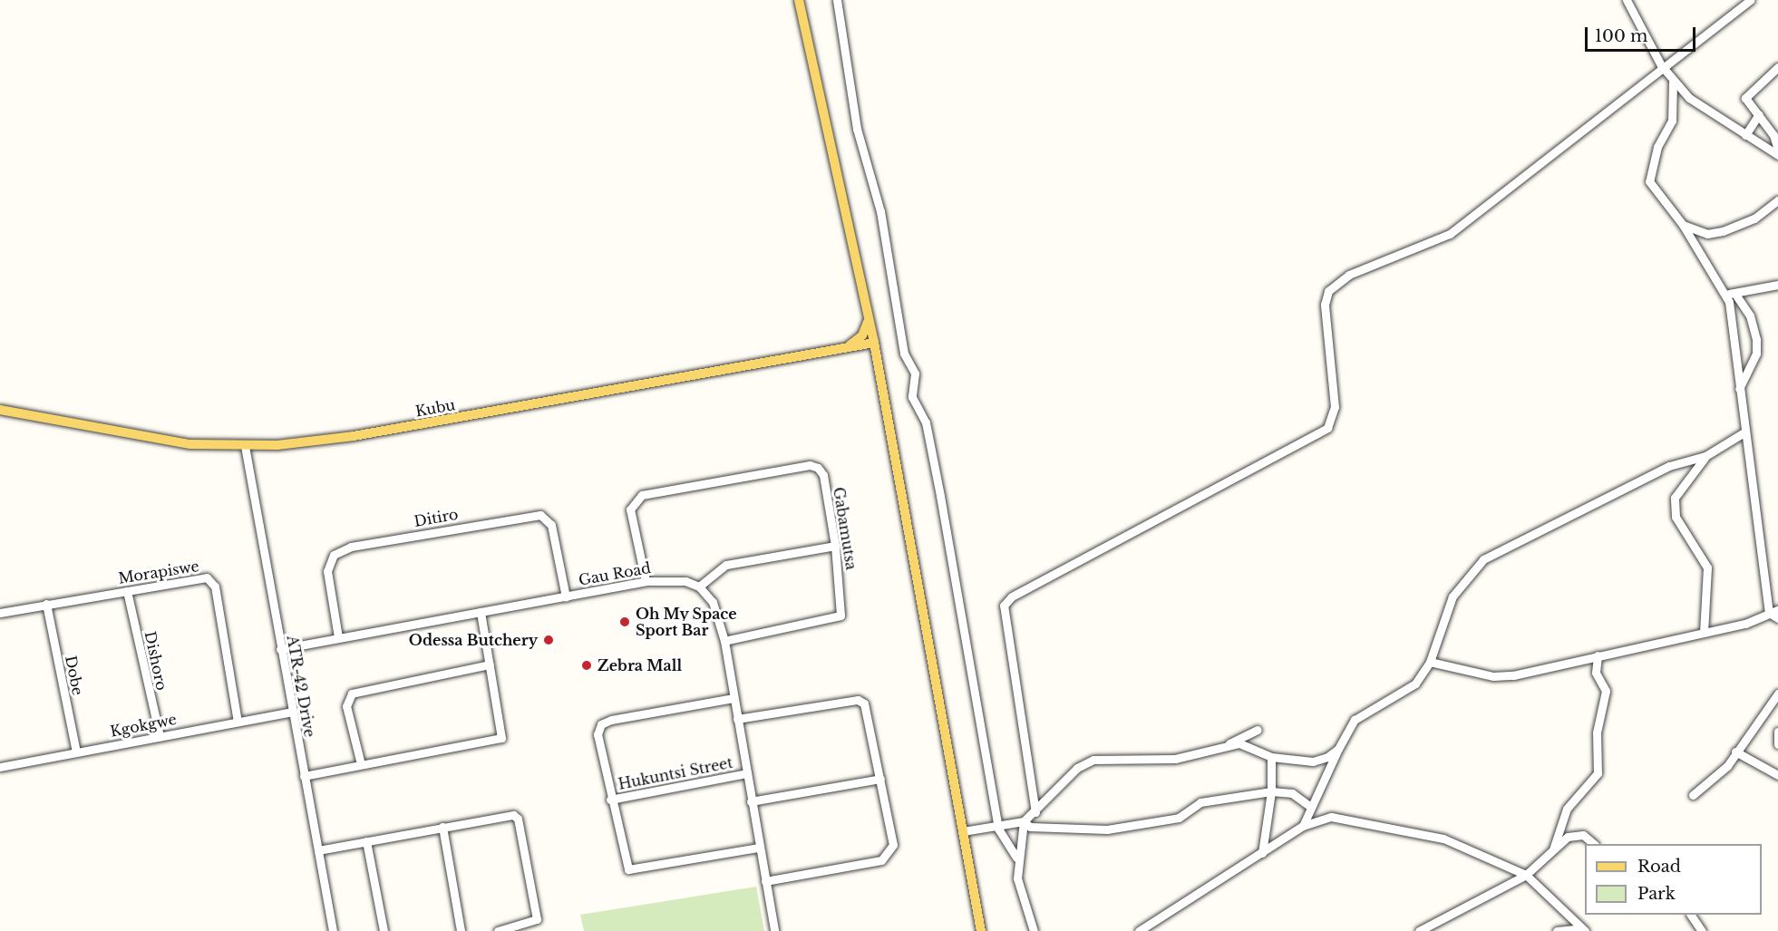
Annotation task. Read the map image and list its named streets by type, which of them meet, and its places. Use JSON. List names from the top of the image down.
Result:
{
  "streets": {
    "main road": ["Kubu"],
    "street": [
      "Ditiro",
      "Gabamutsa",
      "Morapiswe",
      "Gau Road",
      "Dishoro",
      "Dobe",
      "ATR-42 Drive",
      "Kgokgwe",
      "Hukuntsi Street"
    ]
  },
  "crossings": [
    ["Kubu", "ATR-42 Drive"],
    ["Ditiro", "Gau Road"],
    ["Gabamutsa", "Gau Road"],
    ["Morapiswe", "Dishoro"],
    ["Morapiswe", "Dobe"],
    ["Morapiswe", "Kgokgwe"],
    ["Gau Road", "ATR-42 Drive"],
    ["Dishoro", "Kgokgwe"],
    ["Dobe", "Kgokgwe"],
    ["ATR-42 Drive", "Kgokgwe"]
  ],
  "places": ["Oh My Space Sport Bar", "Odessa Butchery", "Zebra Mall"],
  "legend": ["Road", "Park"],
  "scale_bar": "100 m"
}
